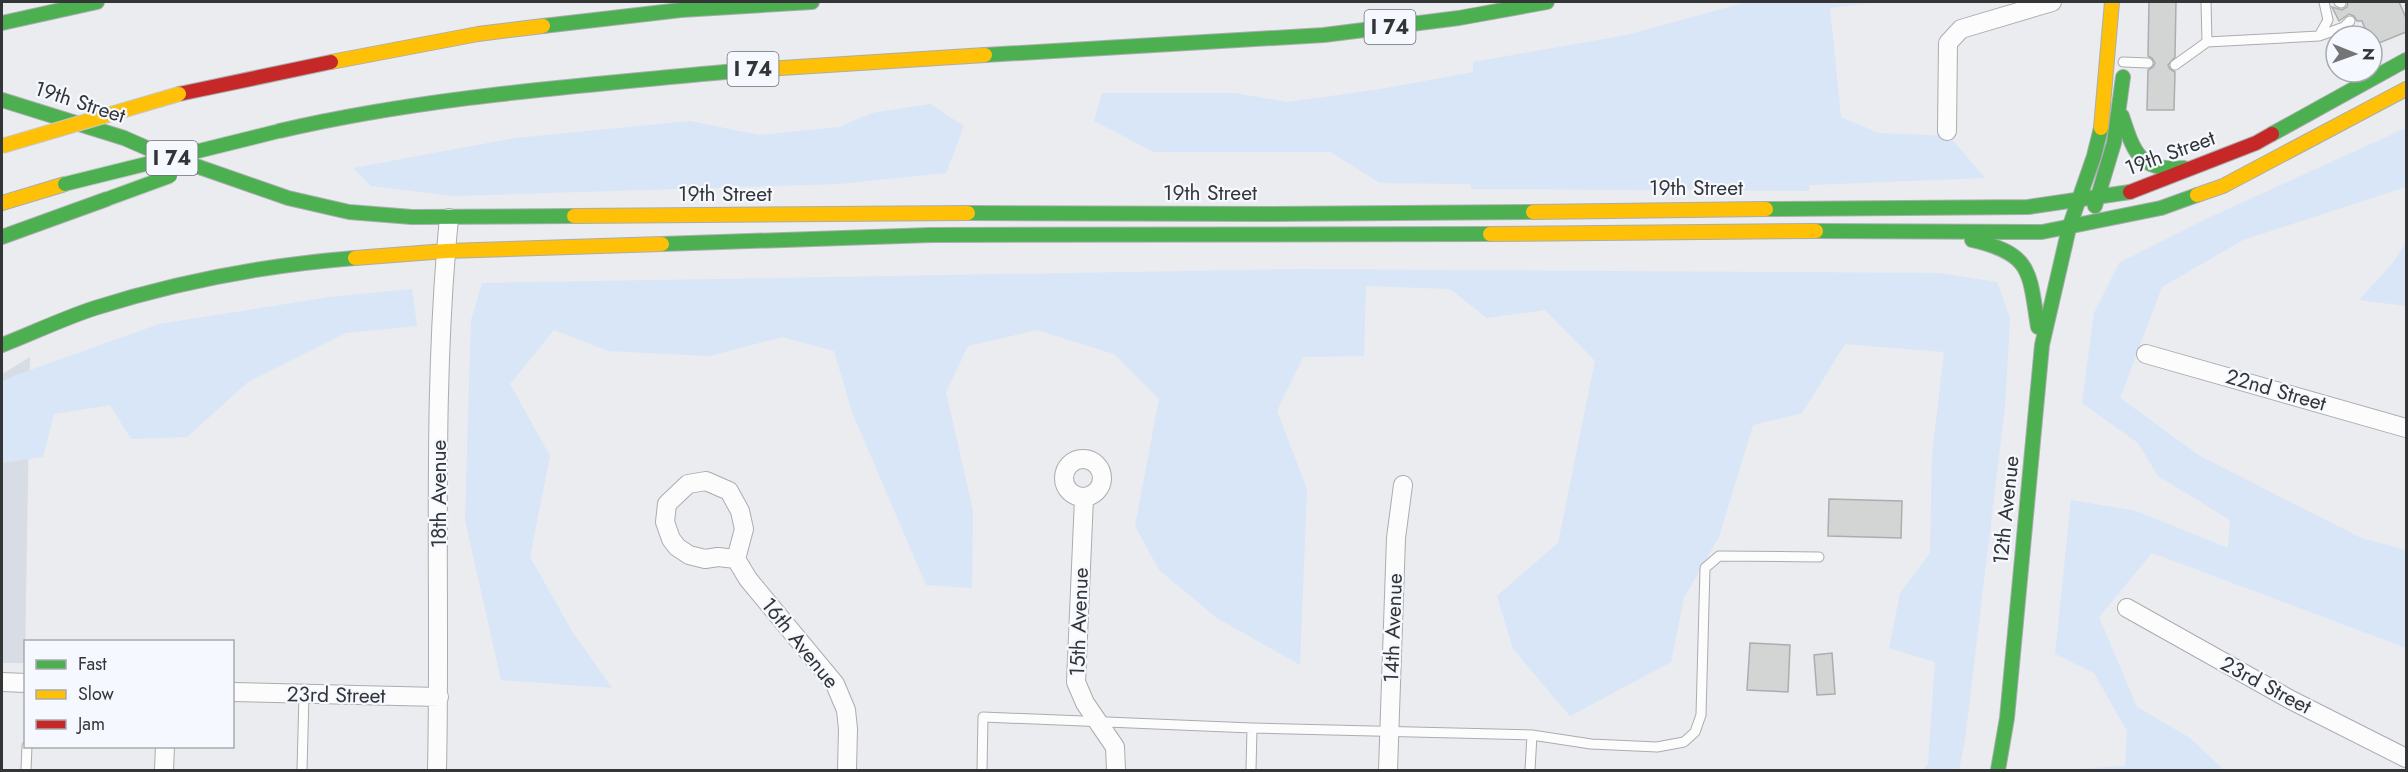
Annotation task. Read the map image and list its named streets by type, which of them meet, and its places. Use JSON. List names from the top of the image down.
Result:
{
  "streets": {
    "main road": ["I 74", "19th Street", "12th Avenue"],
    "street": [
      "22nd Street",
      "18th Avenue",
      "15th Avenue",
      "14th Avenue",
      "16th Avenue",
      "23rd Street"
    ]
  },
  "crossings": [
    ["19th Street", "18th Avenue"],
    ["19th Street", "12th Avenue"],
    ["18th Avenue", "23rd Street"]
  ],
  "legend": ["Fast", "Slow", "Jam"],
  "north": "right"
}
